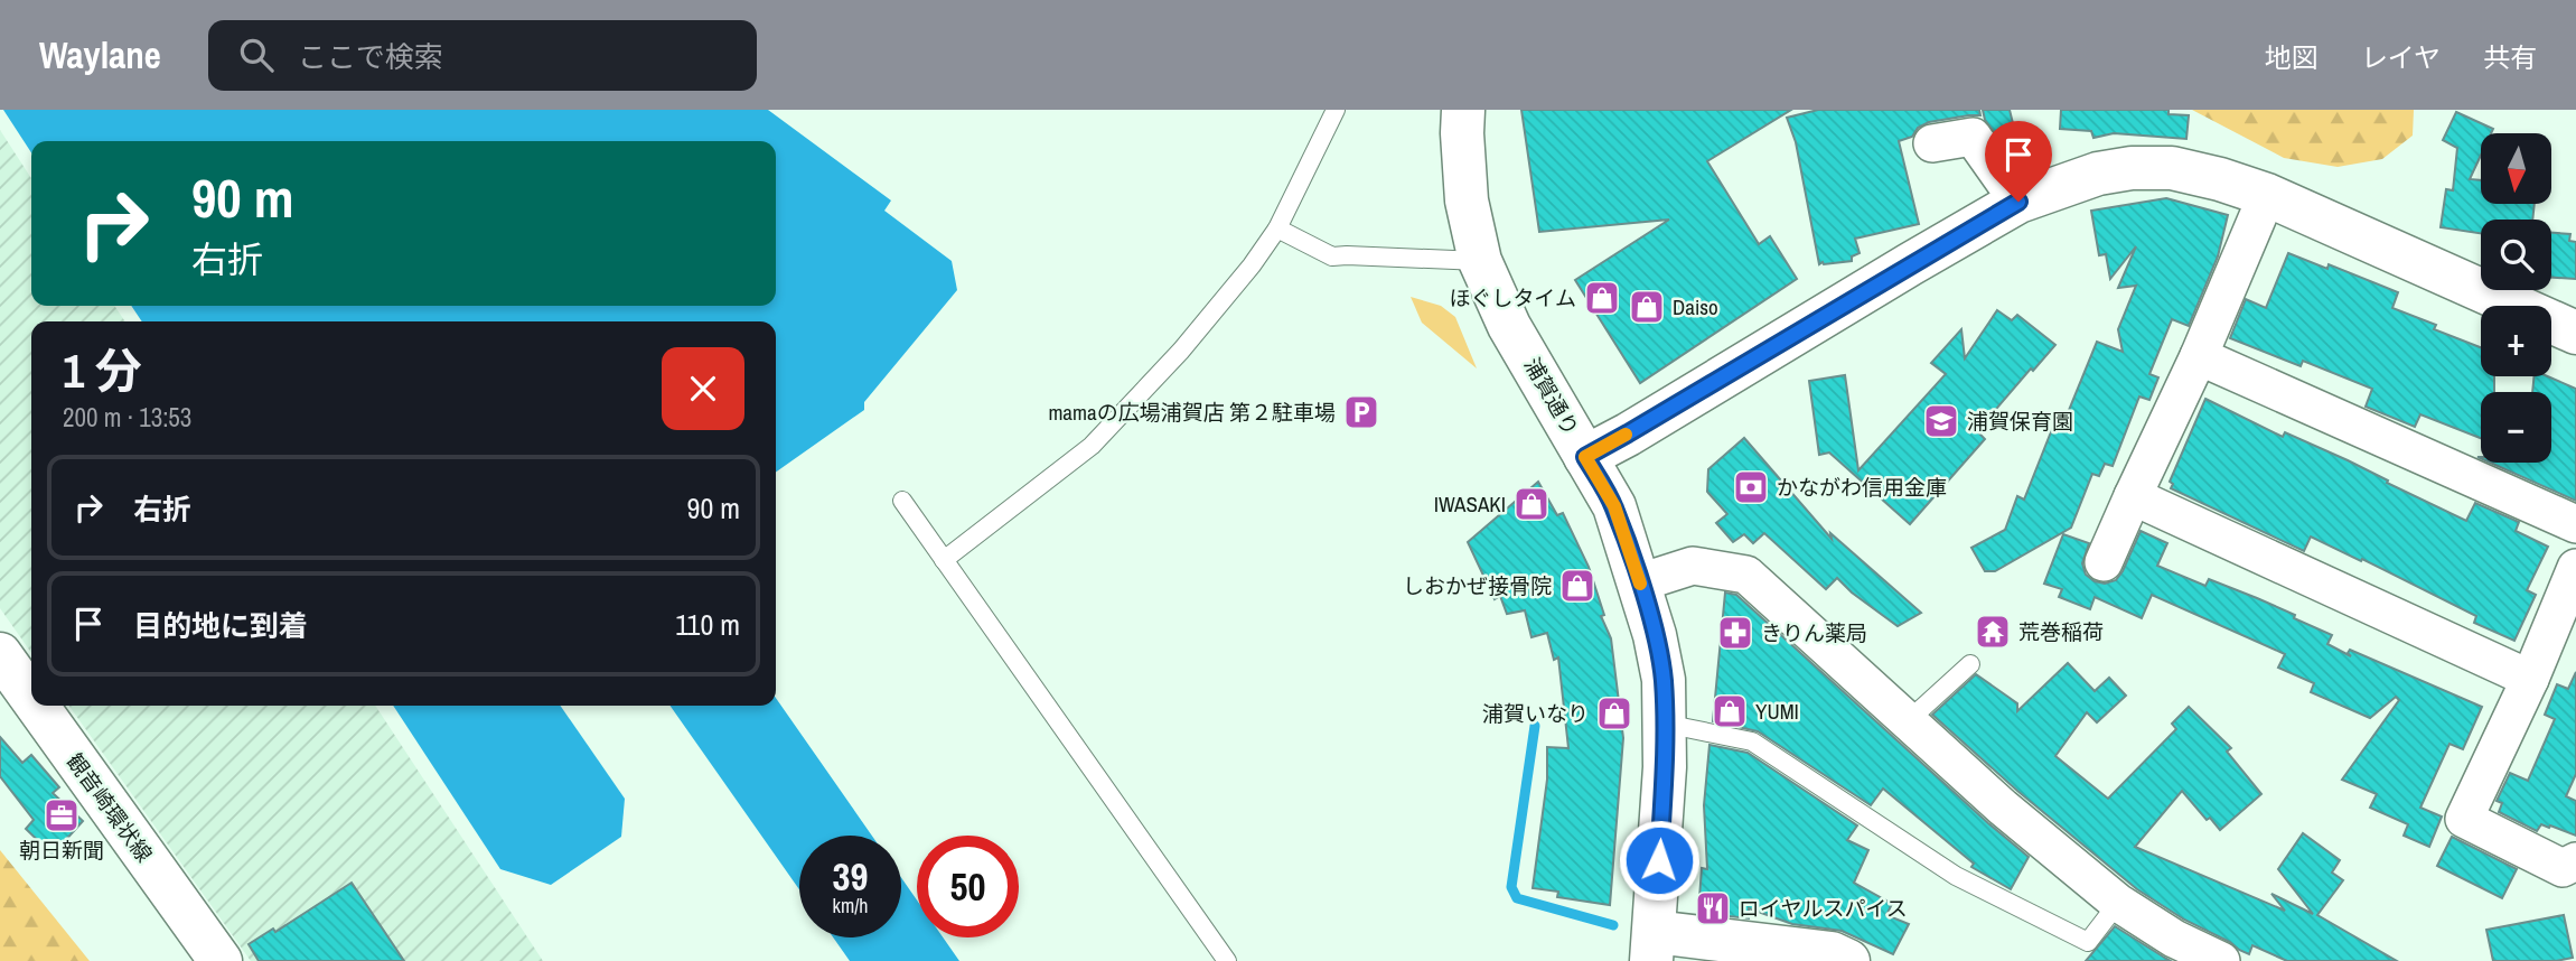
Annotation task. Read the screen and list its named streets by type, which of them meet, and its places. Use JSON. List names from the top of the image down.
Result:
{
  "streets": {
    "street": ["浦賀通り", "観音崎環状線"]
  },
  "places": {
    "shop": [
      "ほぐしタイム",
      "Daiso",
      "IWASAKI",
      "しおかぜ接骨院",
      "YUMI",
      "浦賀いなり"
    ],
    "parking": ["mamaの広場浦賀店 第２駐車場"],
    "school or university": ["浦賀保育園"],
    "bank": ["かながわ信用金庫"],
    "temple": ["荒巻稲荷"],
    "pharmacy": ["きりん薬局"],
    "office": ["朝日新聞"],
    "restaurant": ["ロイヤルスパイス"]
  },
  "north": "bottom",
  "page": {
    "header": "Waylane",
    "search": "ここで検索",
    "nav": ["地図", "レイヤ", "共有"],
    "map_buttons": ["+", "−"],
    "turn": ["90 m", "右折"],
    "heading": ["1 分", "200 m · 13:53"],
    "list": [
      {
        "name": "右折",
        "value": "90 m"
      },
      {
        "name": "目的地に到着",
        "value": "110 m"
      }
    ],
    "speed": "39 km/h",
    "limit": "50"
  }
}
